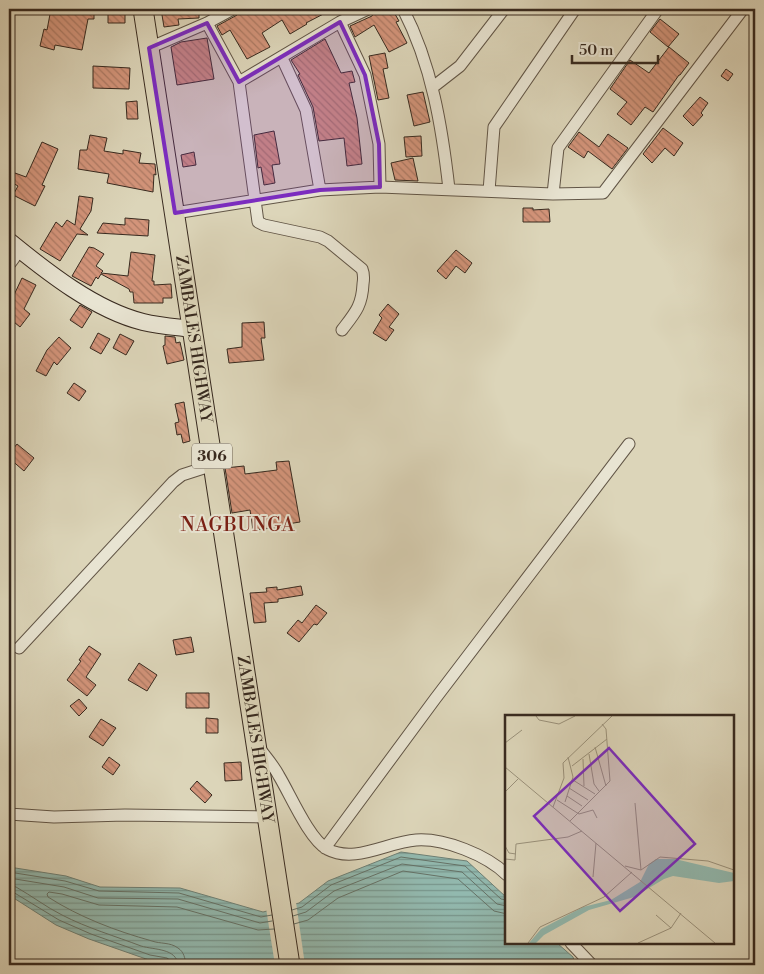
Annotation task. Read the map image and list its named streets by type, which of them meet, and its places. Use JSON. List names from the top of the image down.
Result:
{
  "streets": {
    "main road": ["ZAMBALES HIGHWAY", "306"]
  },
  "districts": ["NAGBUNGA"],
  "scale_bar": "50 m"
}
